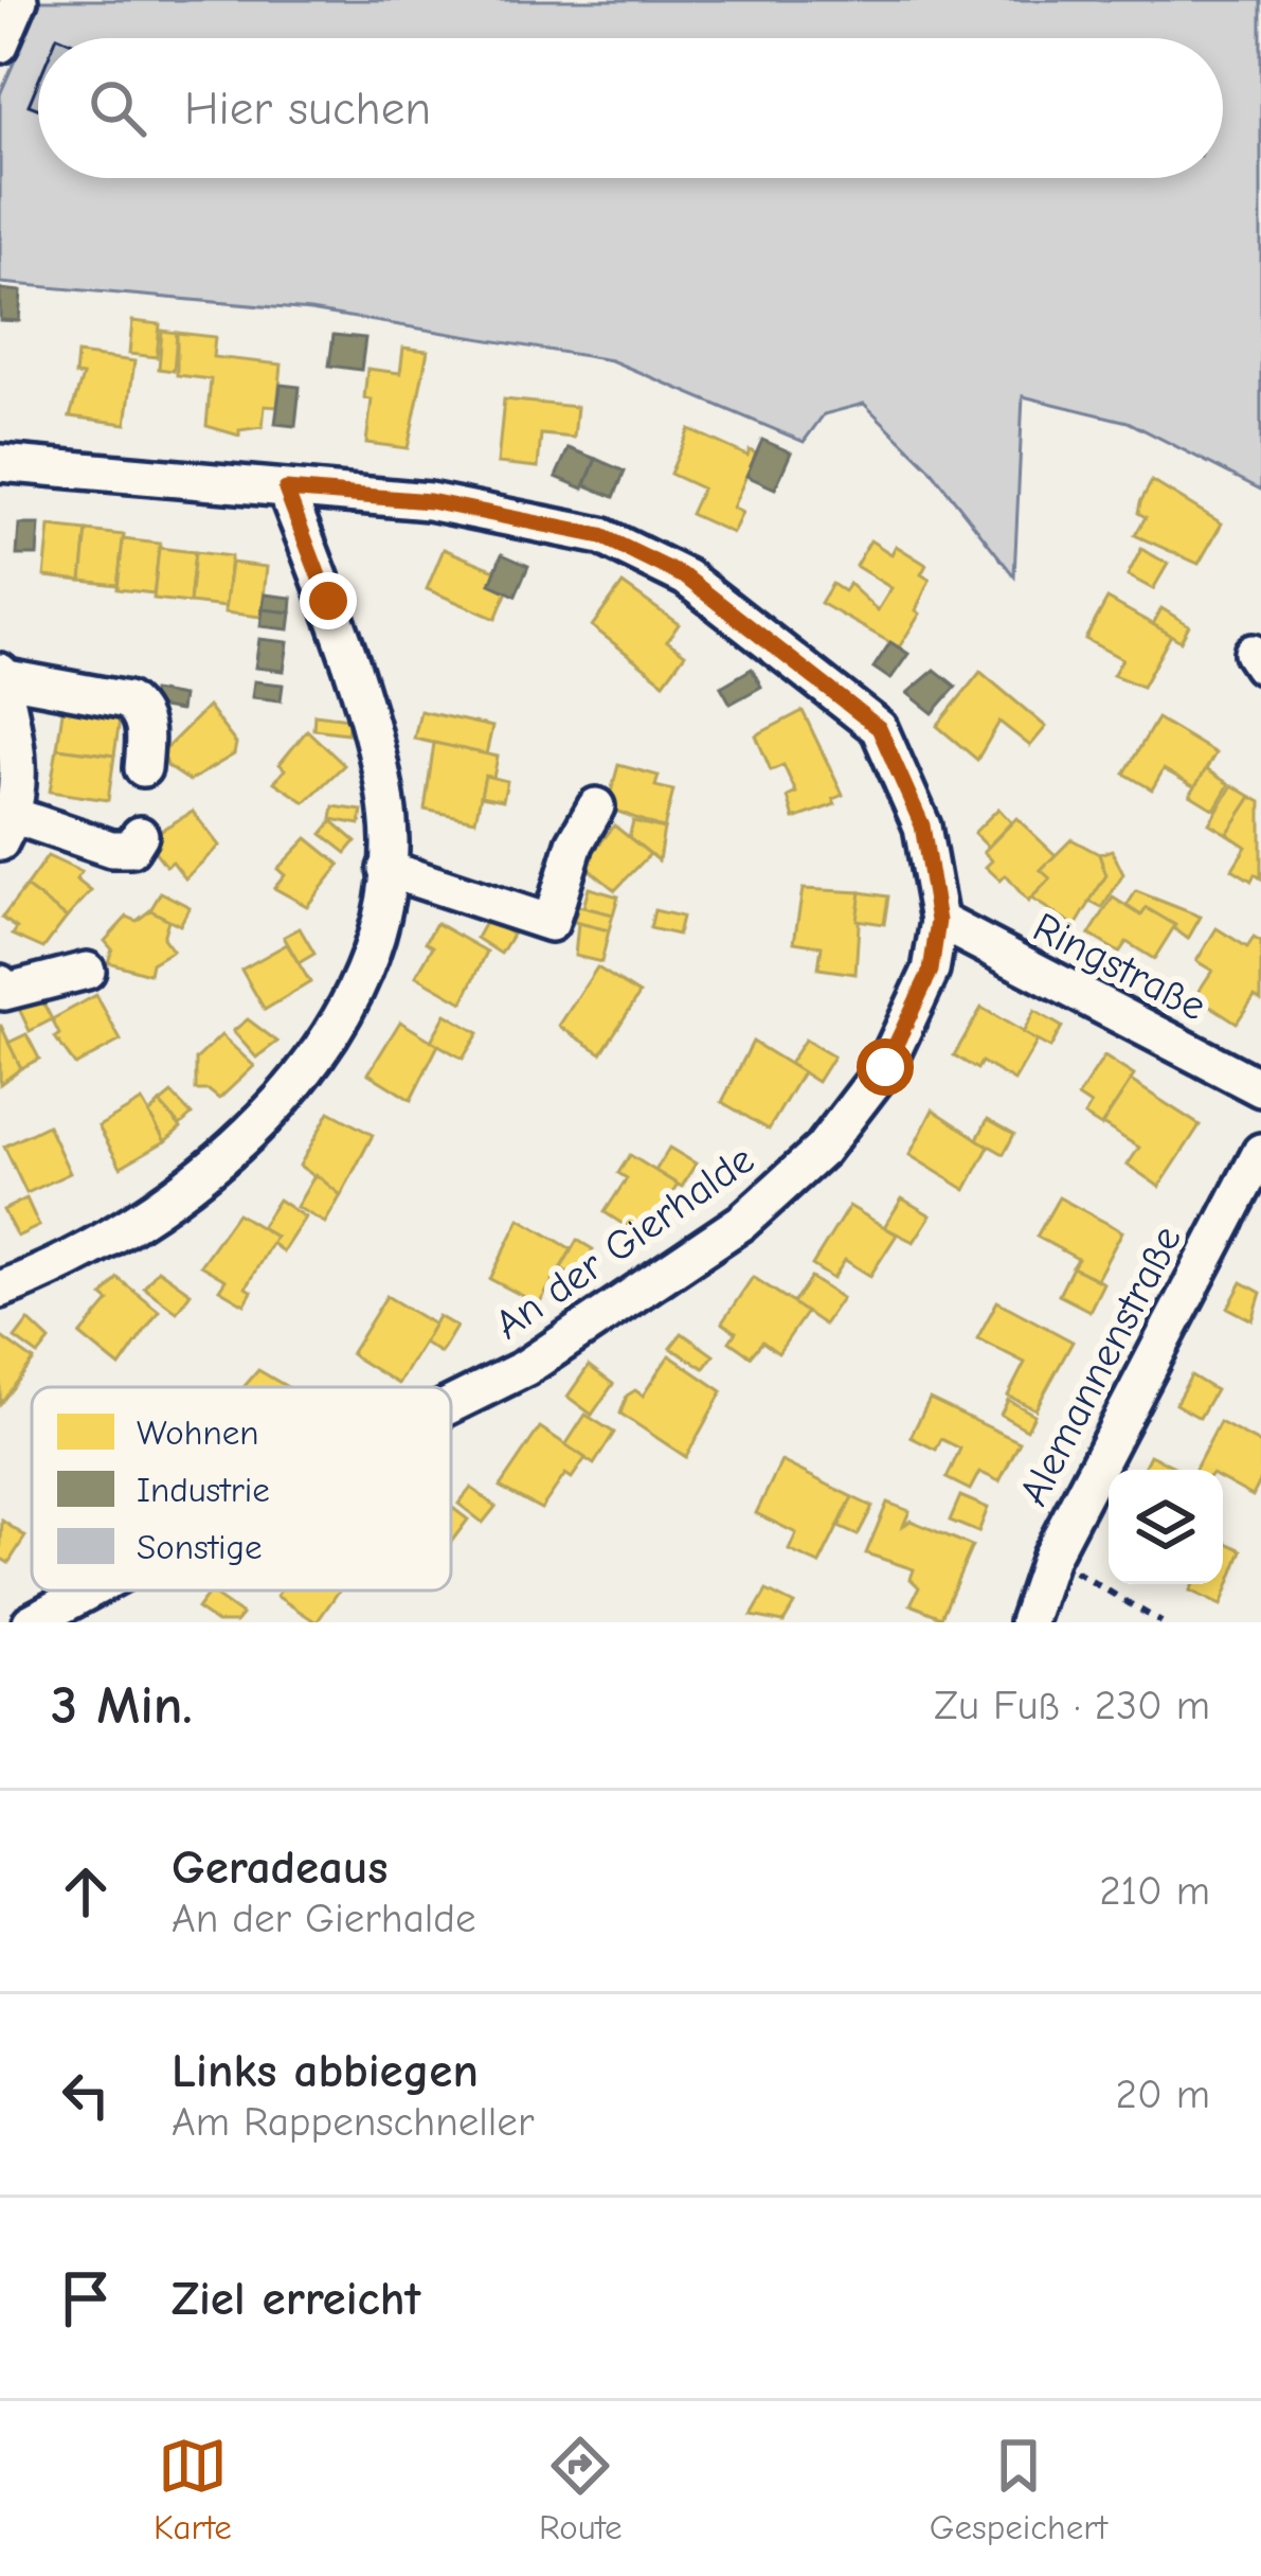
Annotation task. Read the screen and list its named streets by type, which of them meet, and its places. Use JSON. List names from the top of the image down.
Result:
{
  "streets": {
    "street": ["Ringstraße", "An der Gierhalde", "Alemannenstraße"]
  },
  "crossings": [
    ["Ringstraße", "An der Gierhalde"]
  ],
  "legend": ["Wohnen", "Industrie", "Sonstige"],
  "page": {
    "search": "Hier suchen",
    "heading": ["3 Min.", "Zu Fuß · 230 m"],
    "list": [
      ["Geradeaus", "An der Gierhalde", "210 m"],
      ["Links abbiegen", "Am Rappenschneller", "20 m"],
      "Ziel erreicht"
    ],
    "nav": ["Karte", "Route", "Gespeichert"]
  }
}
